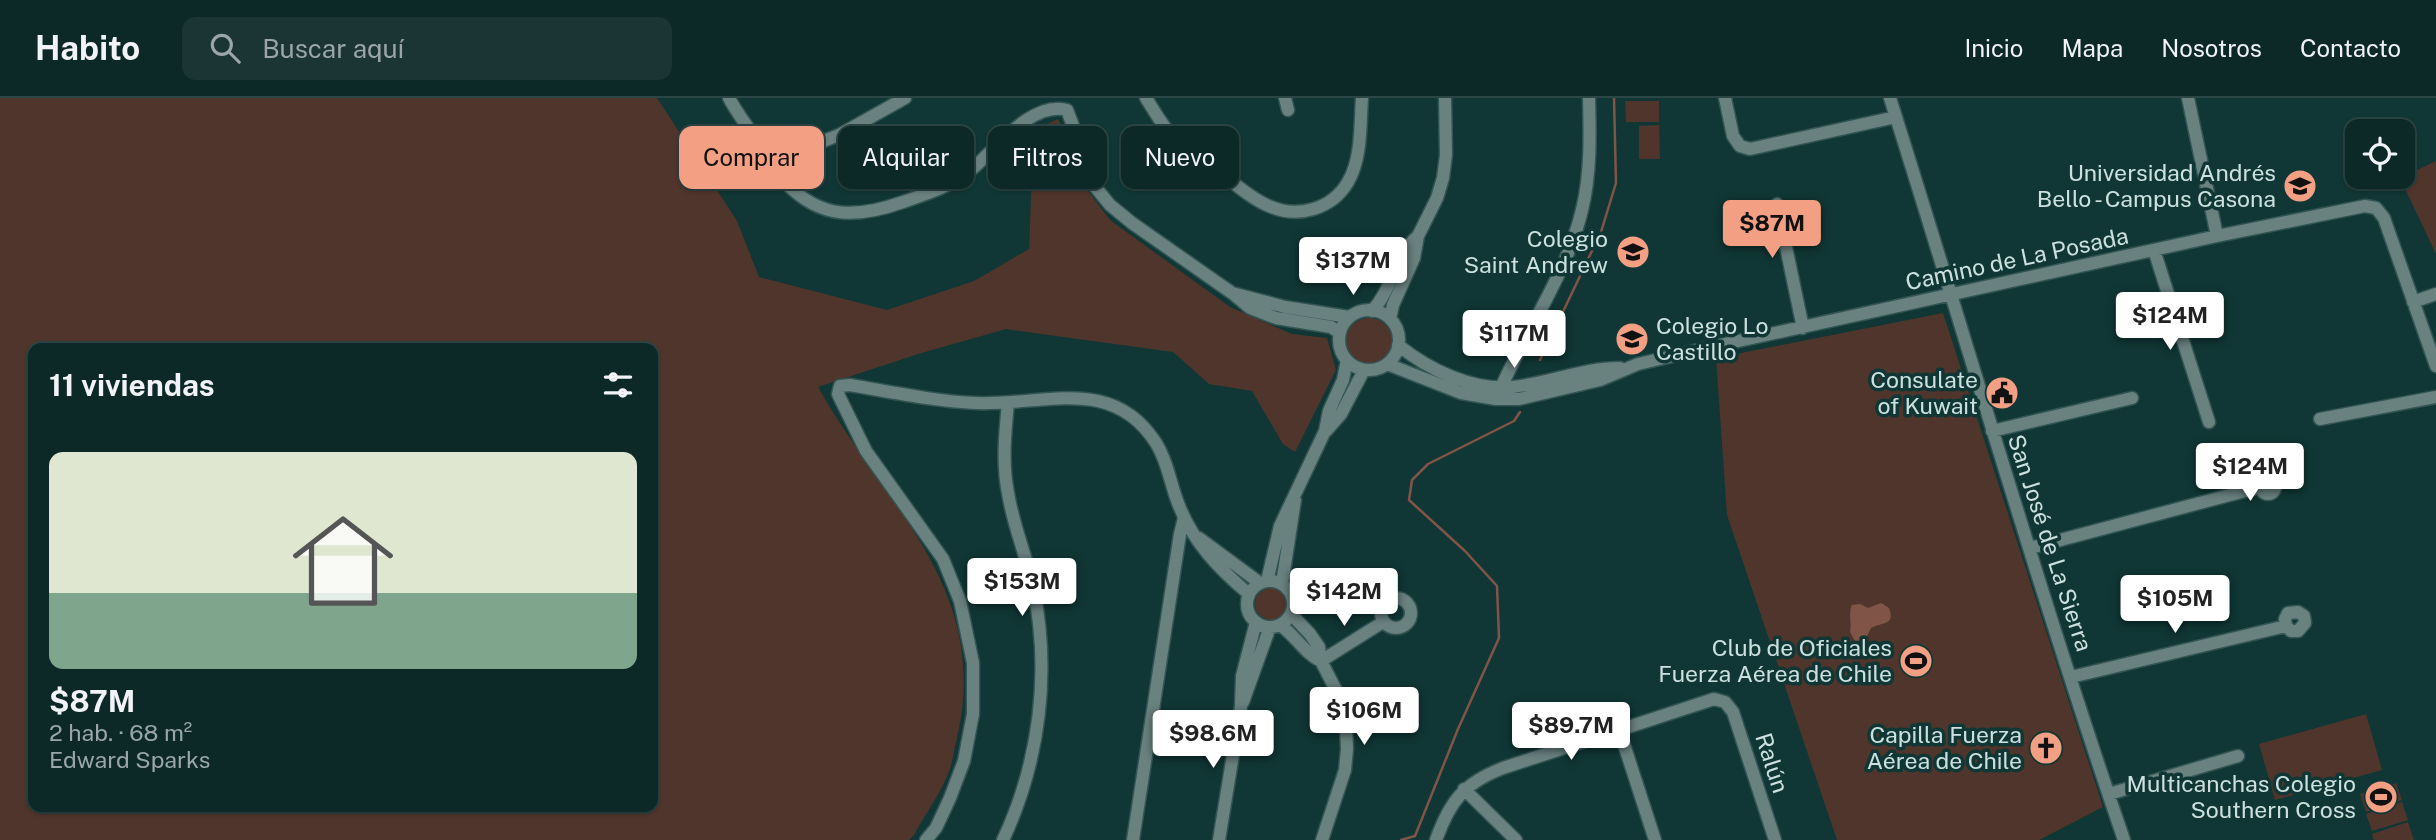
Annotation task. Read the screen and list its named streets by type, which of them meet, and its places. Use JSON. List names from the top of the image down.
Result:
{
  "streets": {
    "street": ["Camino de La Posada", "San José de La Sierra", "Ralún"]
  },
  "crossings": [
    ["Camino de La Posada", "San José de La Sierra"]
  ],
  "places": {
    "school or university": ["Universidad Andrés Bello - Campus Casona", "Colegio Saint Andrew", "Colegio Lo Castillo"],
    "public building": ["Consulate of Kuwait"],
    "sports": ["Club de Oficiales Fuerza Aérea de Chile", "Multicanchas Colegio Southern Cross"],
    "church": ["Capilla Fuerza Aérea de Chile"]
  },
  "page": {
    "header": "Habito",
    "search": "Buscar aquí",
    "nav": [
      "Inicio",
      "Mapa",
      "Nosotros",
      "Contacto"
    ],
    "chip": [
      "Comprar",
      "Alquilar",
      "Filtros",
      "Nuevo"
    ],
    "price": [
      "$87M",
      "$137M",
      "$124M",
      "$117M",
      "$124M",
      "$153M",
      "$142M",
      "$105M",
      "$106M",
      "$89.7M",
      "$98.6M"
    ],
    "heading": "11 viviendas",
    "list": [
      {
        "name": "$87M",
        "note": "2 hab. · 68 m² · Edward Sparks"
      }
    ]
  }
}
